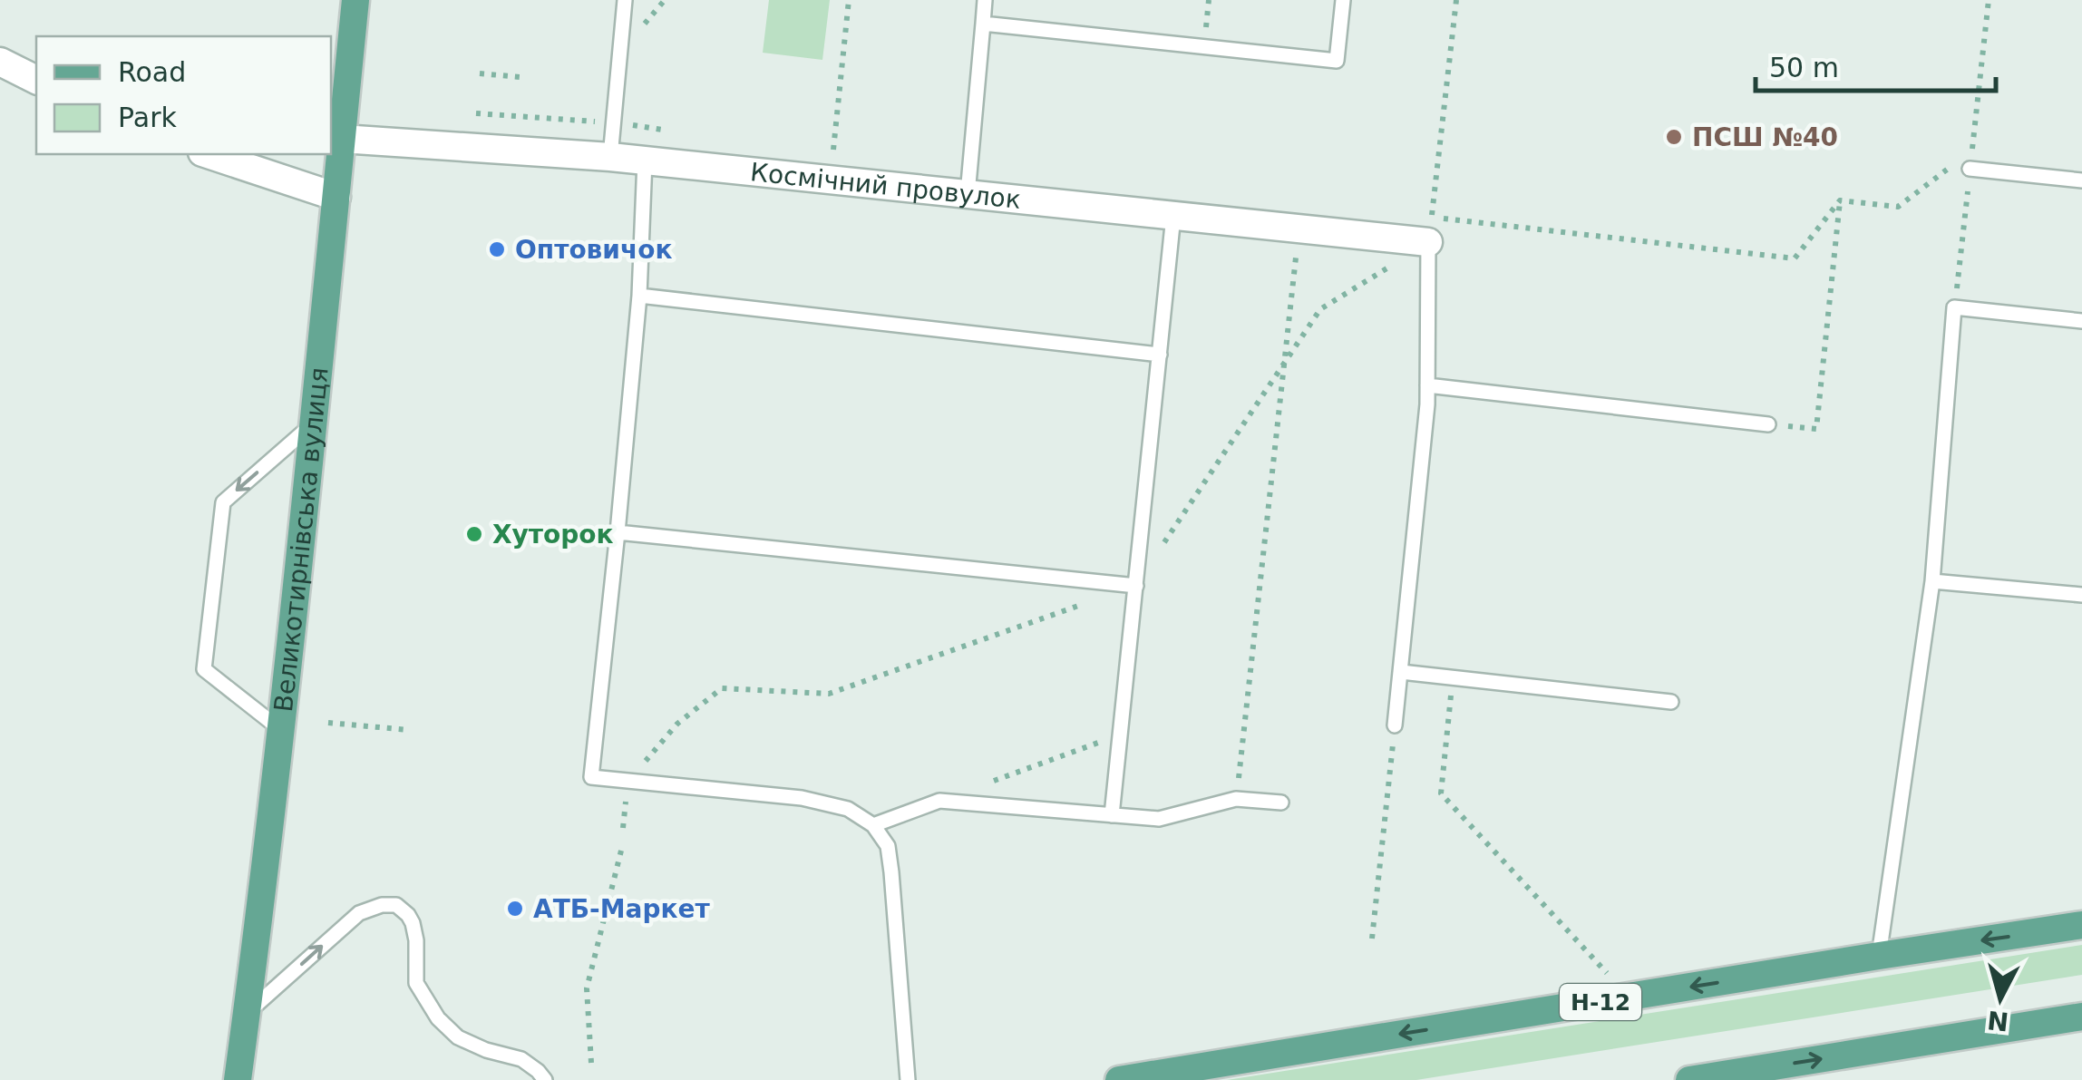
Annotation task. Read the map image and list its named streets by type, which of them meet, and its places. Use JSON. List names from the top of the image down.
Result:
{
  "streets": {
    "main road": ["Великотирнівська вулиця", "Н-12"],
    "street": ["Космічний провулок"]
  },
  "crossings": [
    ["Космічний провулок", "Великотирнівська вулиця"]
  ],
  "places": [
    "ПСШ №40",
    "Оптовичок",
    "Хуторок",
    "АТБ-Маркет"
  ],
  "legend": ["Road", "Park"],
  "scale_bar": "50 m",
  "north": "bottom"
}
